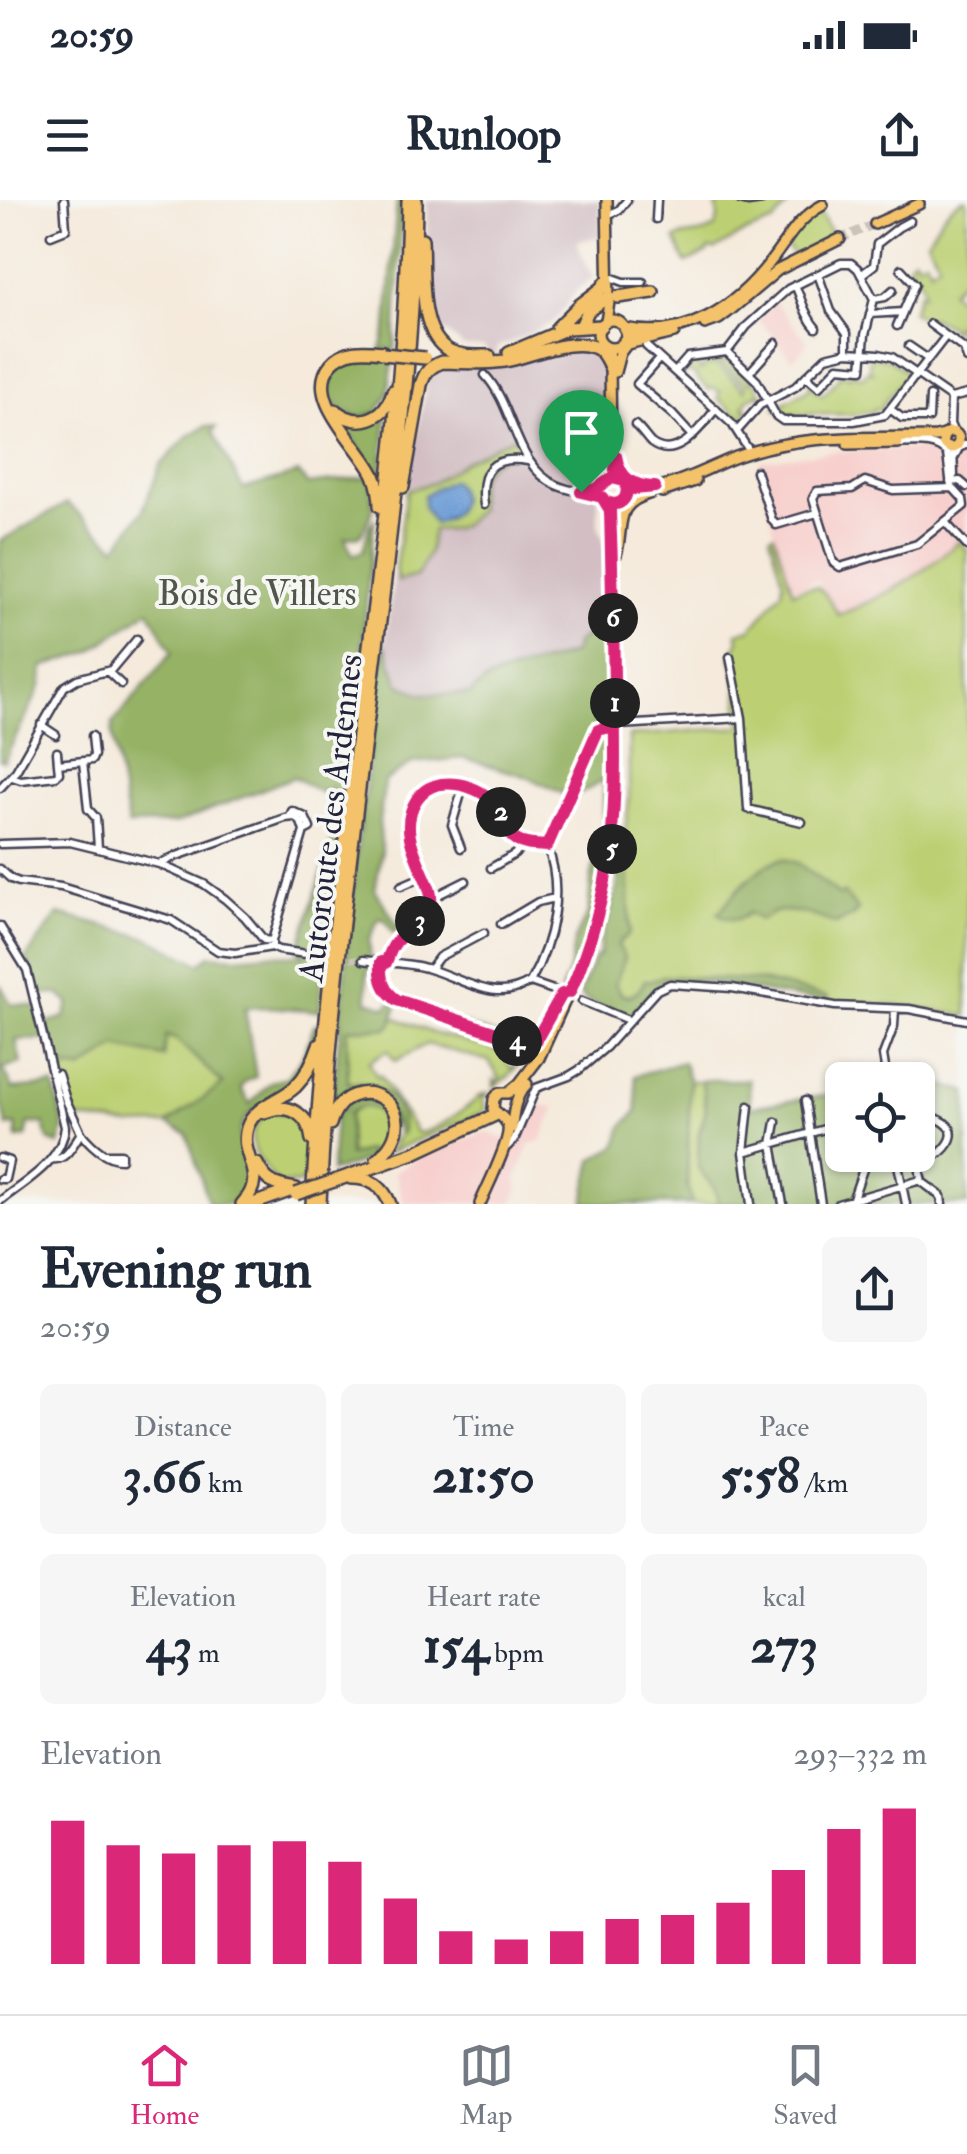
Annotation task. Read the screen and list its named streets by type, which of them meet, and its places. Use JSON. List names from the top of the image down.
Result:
{
  "streets": {
    "highway": ["Autoroute des Ardennes"]
  },
  "parks": ["Bois de Villers"],
  "page": {
    "status": "20:59",
    "header": "Runloop",
    "pins": [
      "6",
      "1",
      "2",
      "5",
      "3",
      "4"
    ],
    "heading": ["Evening run", "20:59"],
    "stats": [
      ["Distance", "3.66 km"],
      ["Time", "21:50"],
      ["Pace", "5:58 /km"],
      ["Elevation", "43 m"],
      ["Heart rate", "154 bpm"],
      ["kcal", "273"]
    ],
    "chart": ["Elevation", "293–332 m"],
    "tabs": ["Home", "Map", "Saved"]
  }
}
